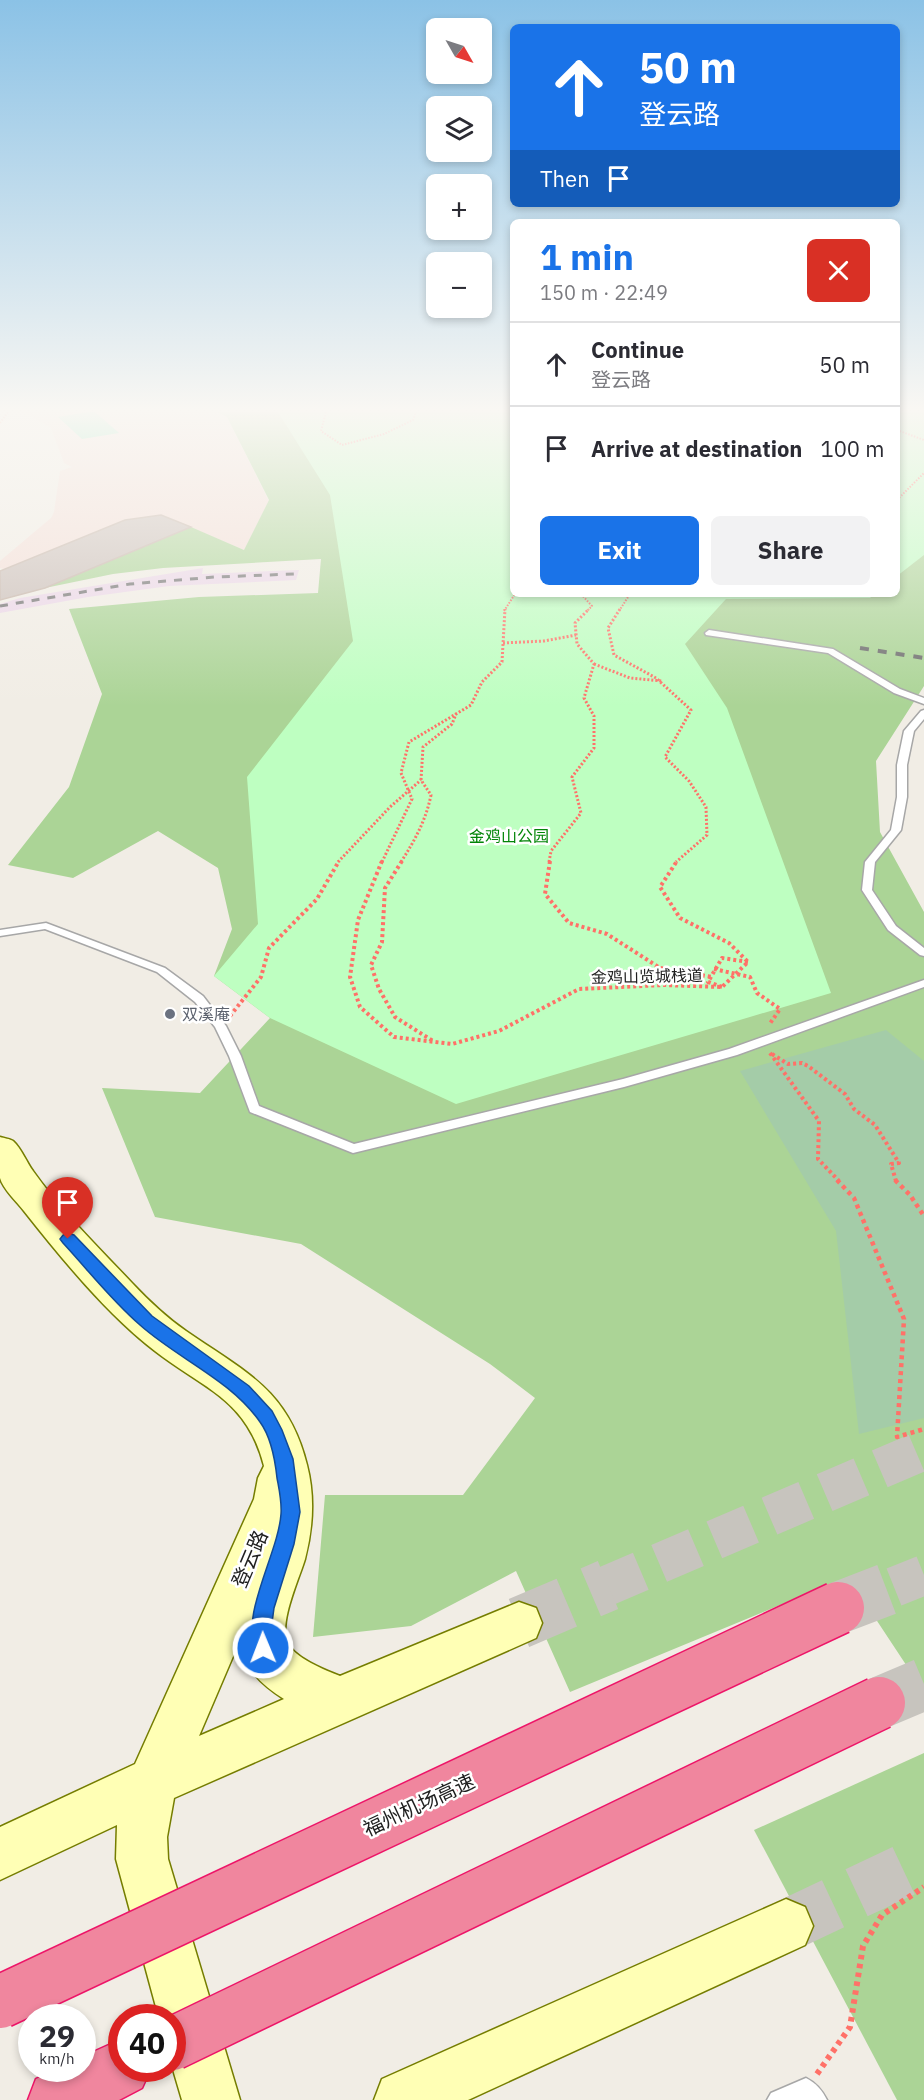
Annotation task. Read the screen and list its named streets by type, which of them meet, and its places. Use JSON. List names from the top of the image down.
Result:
{
  "streets": {
    "highway": ["福州机场高速"],
    "street": ["登云路"],
    "path": ["金鸡山览城栈道"]
  },
  "parks": ["金鸡山公园"],
  "places": ["双溪庵"],
  "north": "bottom right",
  "page": {
    "map_buttons": ["+", "−"],
    "turn": ["50 m", "登云路"],
    "then": "Then",
    "heading": ["1 min", "150 m · 22:49"],
    "list": [
      {
        "name": "Continue",
        "note": "登云路",
        "value": "50 m"
      },
      {
        "name": "Arrive at destination",
        "value": "100 m"
      }
    ],
    "buttons": ["Exit", "Share"],
    "speed": "29 km/h",
    "limit": "40"
  }
}
